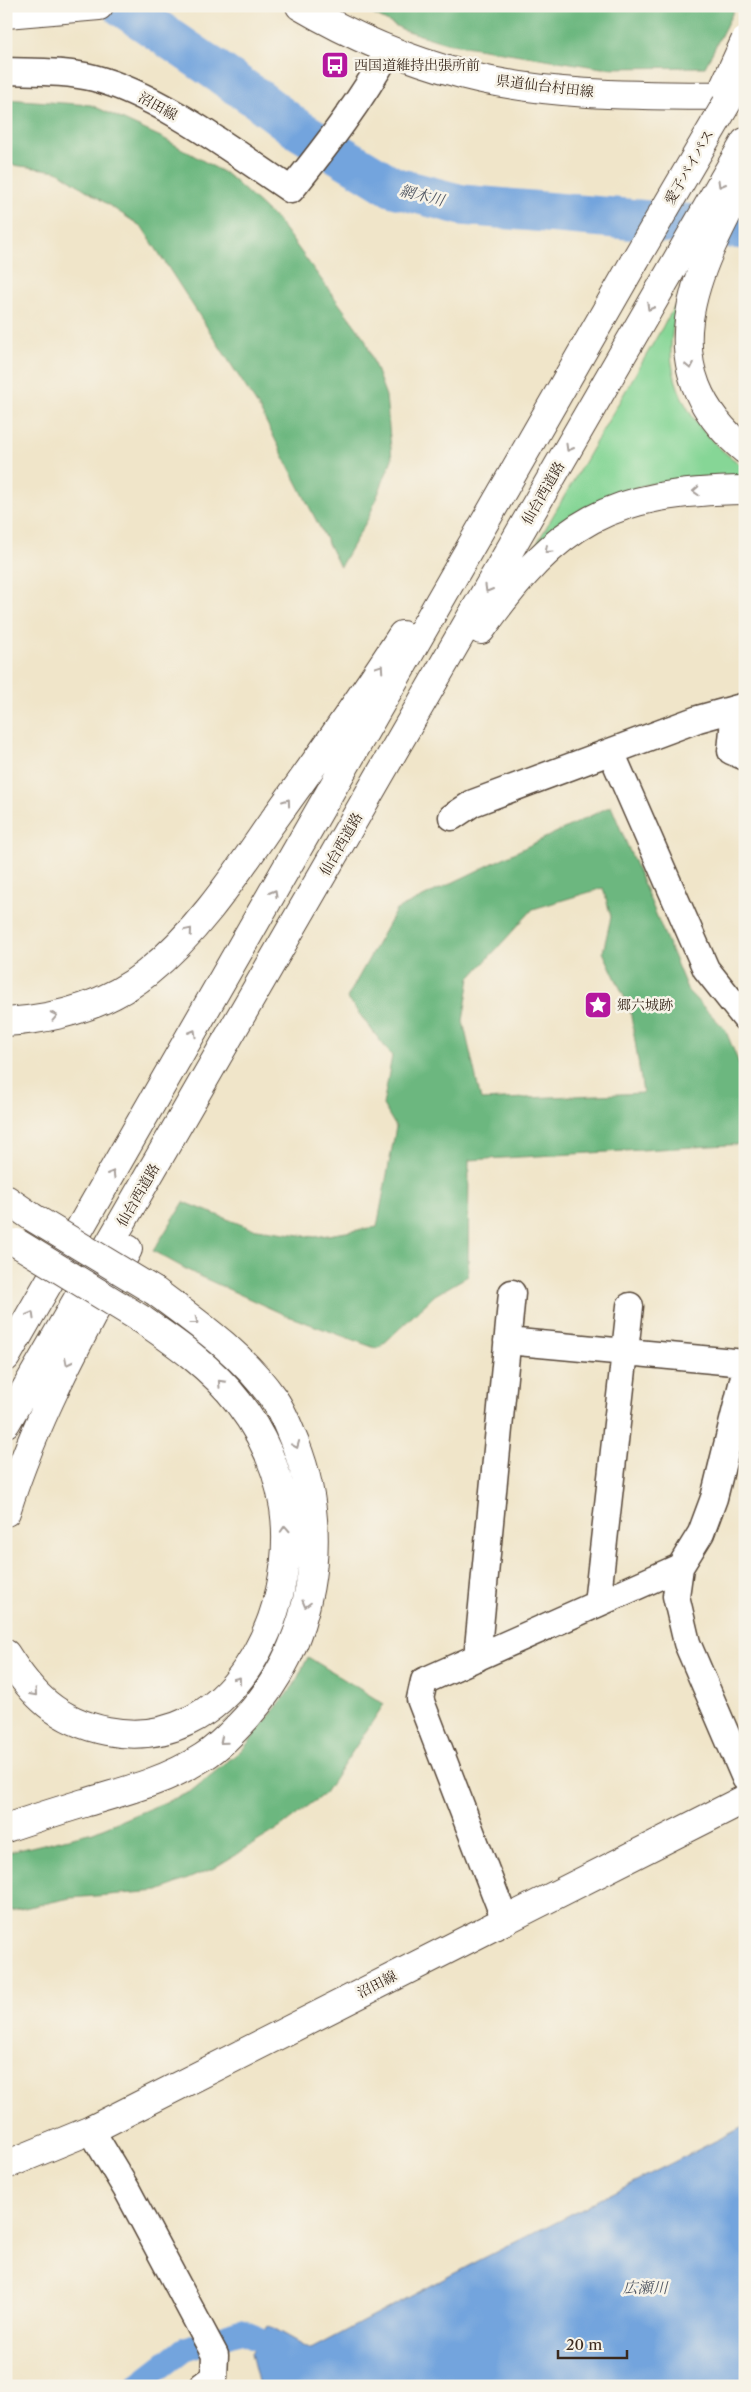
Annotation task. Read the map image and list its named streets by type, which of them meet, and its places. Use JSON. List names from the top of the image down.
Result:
{
  "streets": {
    "main road": [
      "県道仙台村田線",
      "沼田線",
      "愛子バイパス",
      "仙台西道路"
    ]
  },
  "crossings": [
    ["県道仙台村田線", "沼田線"]
  ],
  "water": ["網木川", "広瀬川"],
  "places": {
    "bus stop": ["西国道維持出張所前"],
    "place": ["郷六城跡"]
  },
  "scale_bar": "20 m"
}
